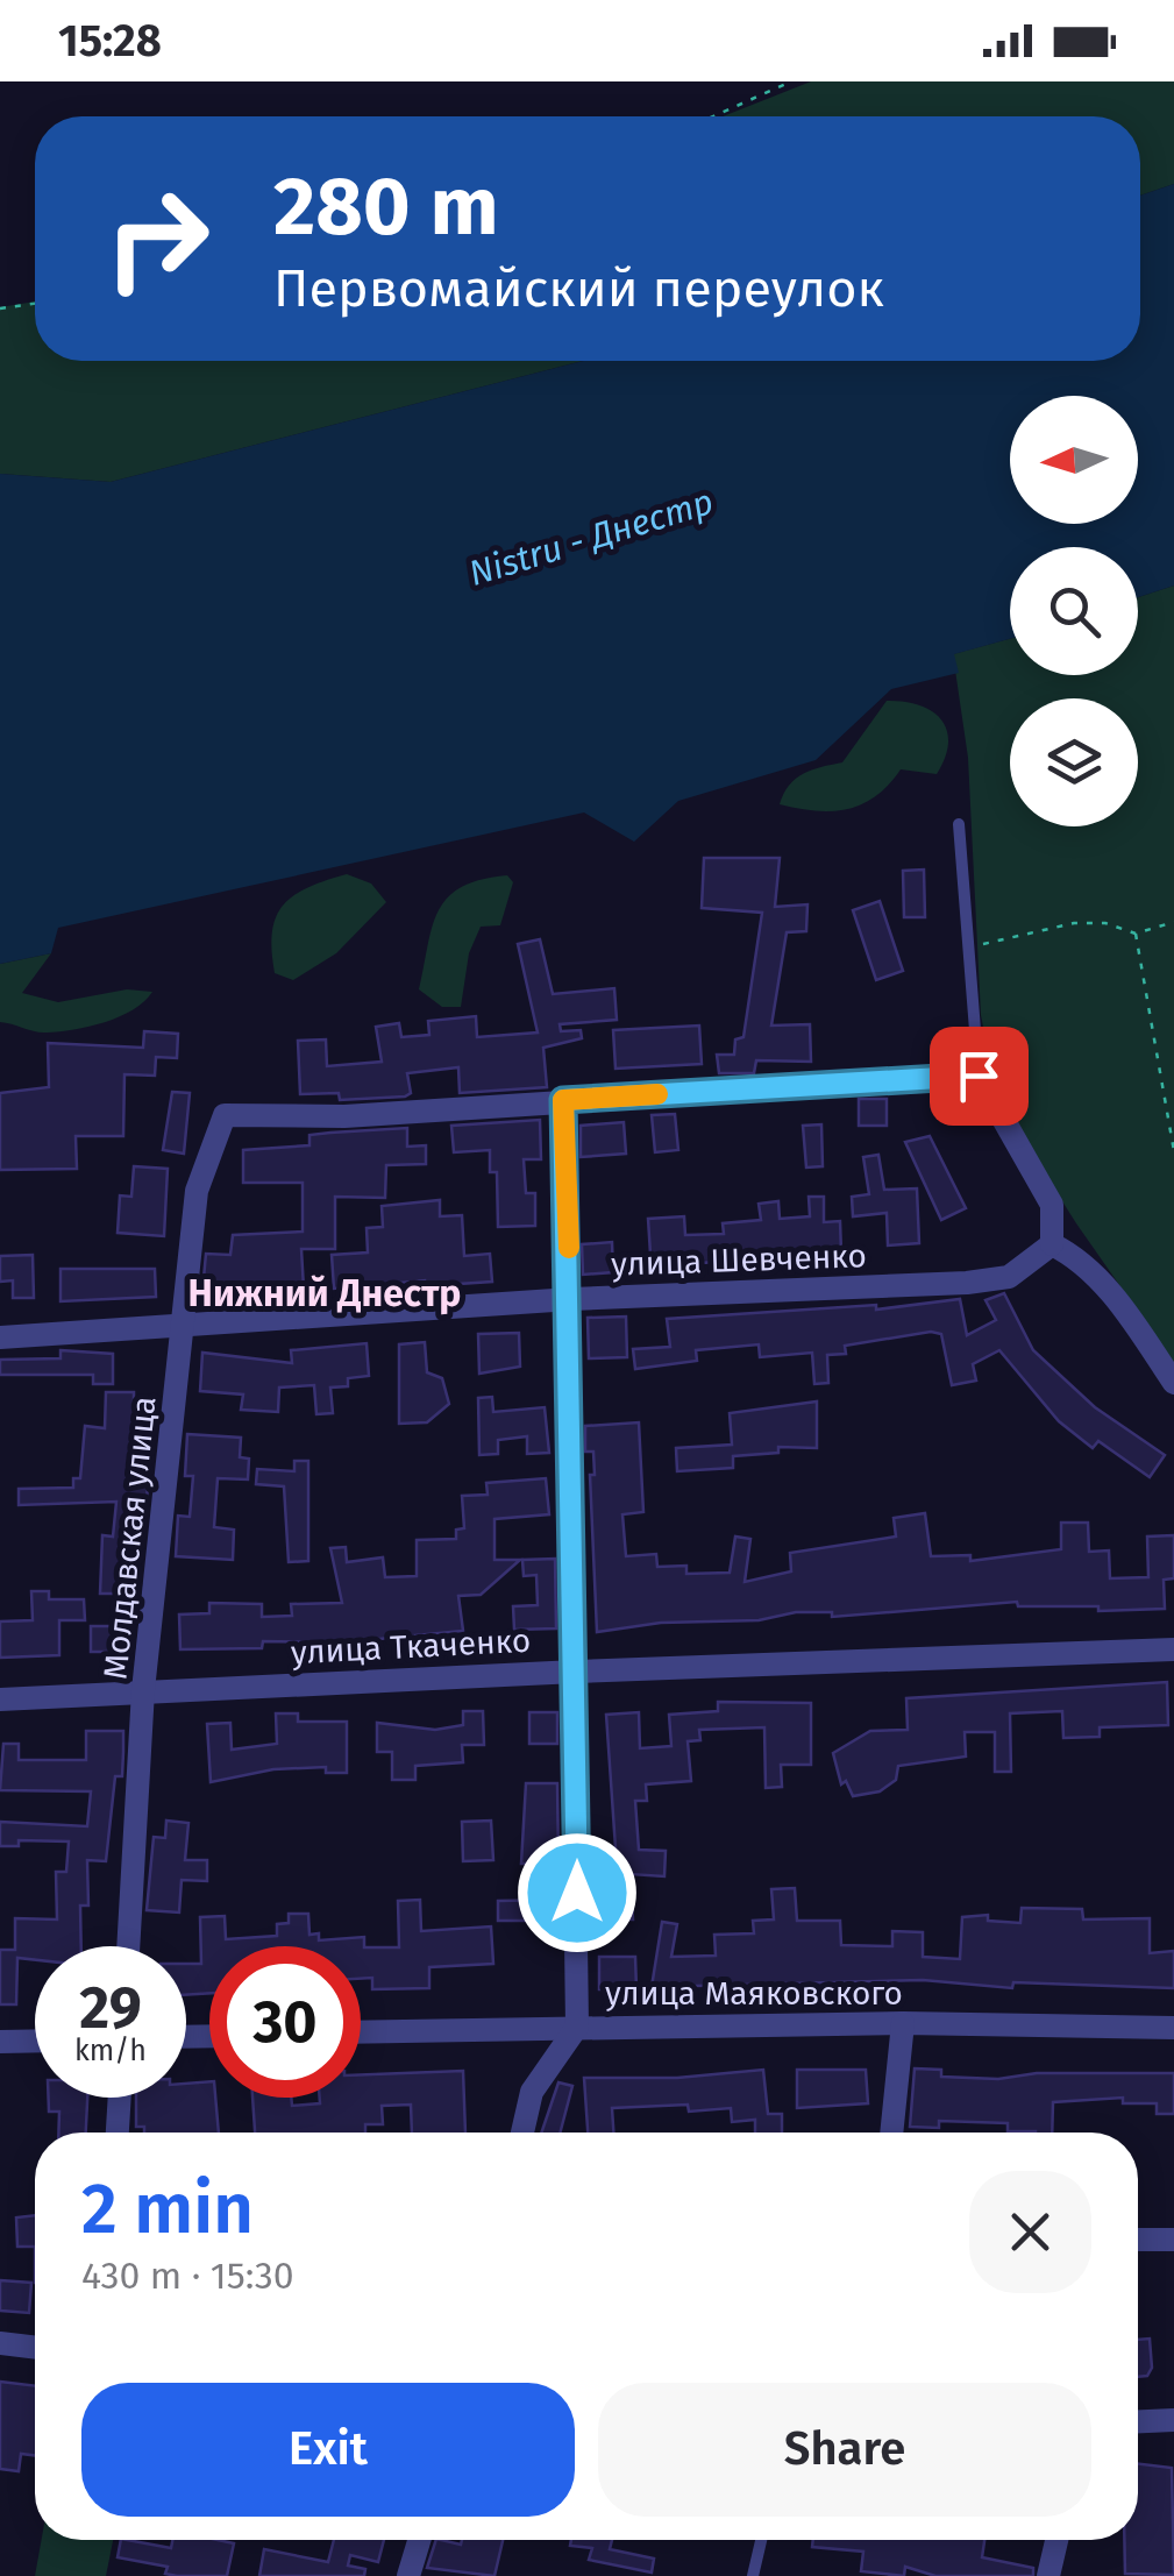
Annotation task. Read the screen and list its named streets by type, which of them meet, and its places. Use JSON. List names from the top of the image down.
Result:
{
  "streets": {
    "street": [
      "улица Шевченко",
      "Молдавская улица",
      "улица Ткаченко",
      "улица Маяковского"
    ]
  },
  "crossings": [
    ["улица Шевченко", "Молдавская улица"],
    ["Молдавская улица", "улица Ткаченко"]
  ],
  "districts": ["Нижний Днестр"],
  "water": ["Nistru - Днестр"],
  "north": "left",
  "page": {
    "status": "15:28",
    "turn": ["280 m", "Первомайский переулок"],
    "speed": "29 km/h",
    "limit": "30",
    "heading": ["2 min", "430 m · 15:30"],
    "buttons": ["Exit", "Share"]
  }
}
